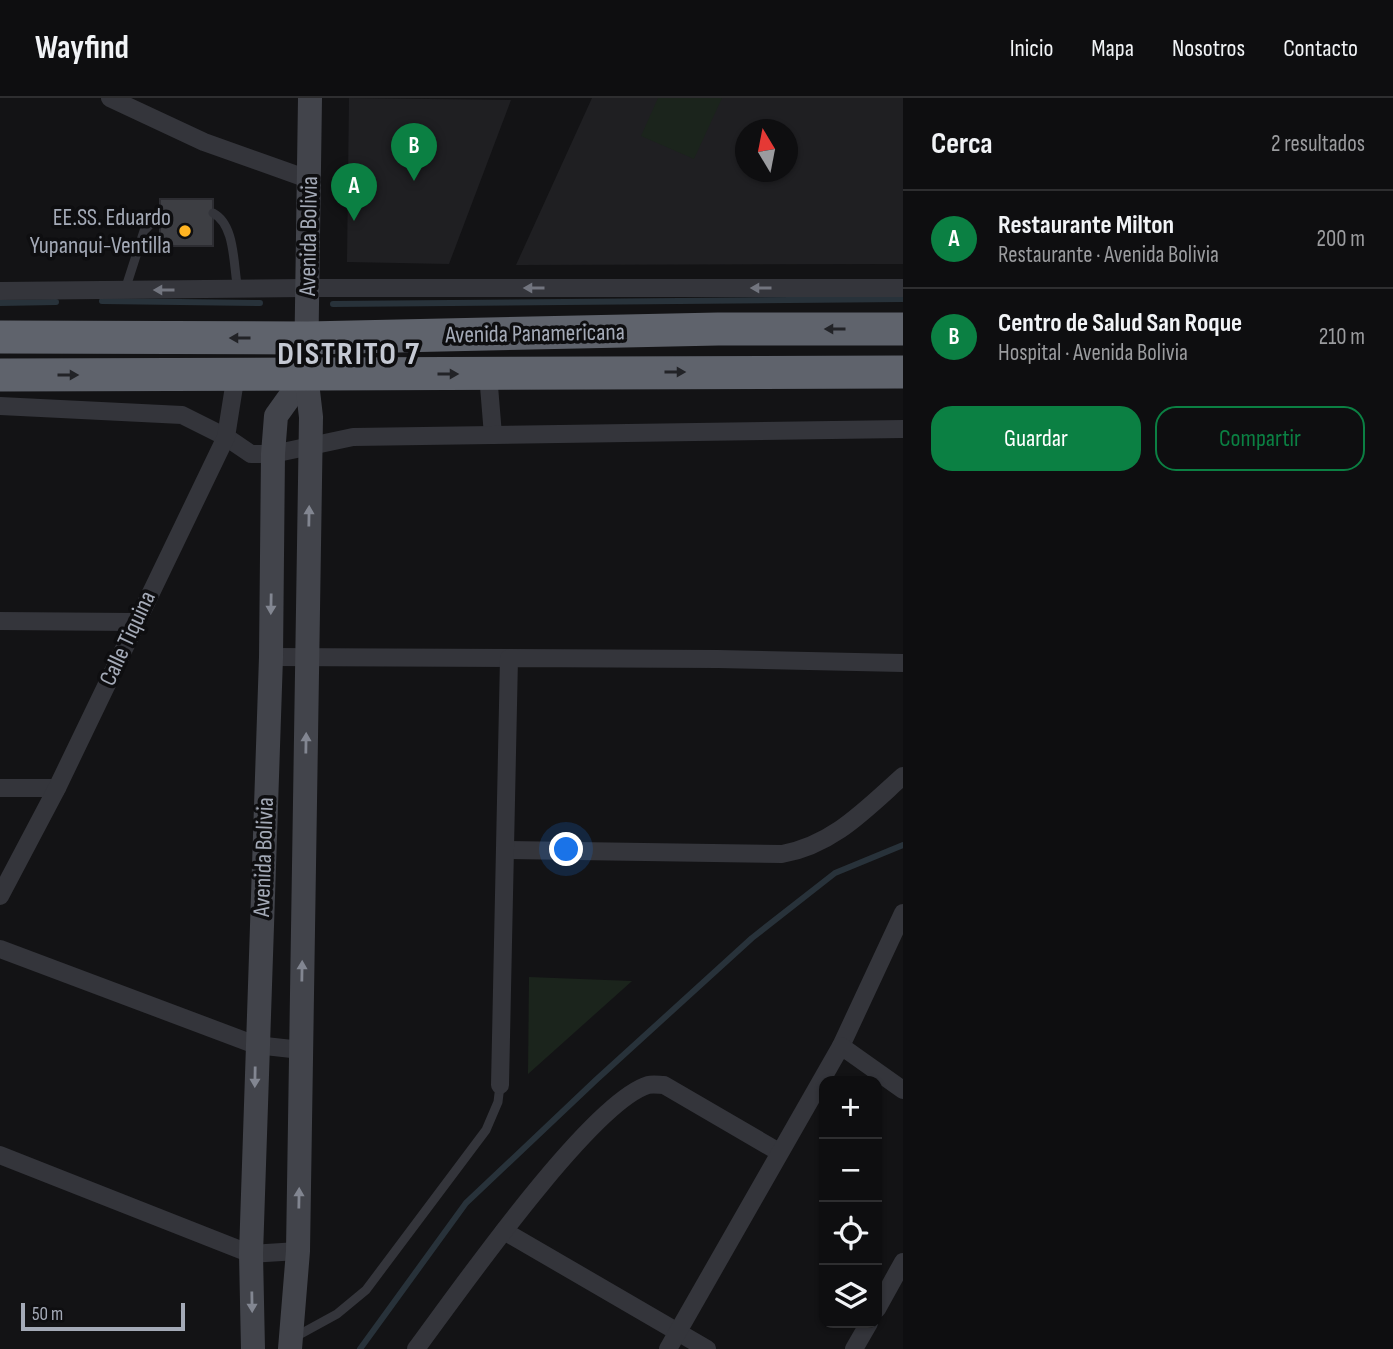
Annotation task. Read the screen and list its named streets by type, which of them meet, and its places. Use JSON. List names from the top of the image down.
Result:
{
  "streets": {
    "highway": ["Avenida Panamericana"],
    "street": ["Avenida Bolivia", "Calle Tiquina"]
  },
  "crossings": [
    ["Avenida Bolivia", "Avenida Panamericana"],
    ["Avenida Panamericana", "Calle Tiquina"]
  ],
  "districts": ["DISTRITO 7"],
  "places": ["EE.SS. Eduardo Yupanqui-Ventilla"],
  "scale_bar": "50 m",
  "north": "top",
  "page": {
    "header": "Wayfind",
    "nav": [
      "Inicio",
      "Mapa",
      "Nosotros",
      "Contacto"
    ],
    "heading": ["Cerca", "2 resultados"],
    "pins": ["B", "A"],
    "list": [
      {
        "mark": "A",
        "name": "Restaurante Milton",
        "note": "Restaurante · Avenida Bolivia",
        "value": "200 m"
      },
      {
        "mark": "B",
        "name": "Centro de Salud San Roque",
        "note": "Hospital · Avenida Bolivia",
        "value": "210 m"
      }
    ],
    "buttons": ["Guardar", "Compartir"],
    "map_buttons": ["+", "−"],
    "scale": "50 m"
  }
}
